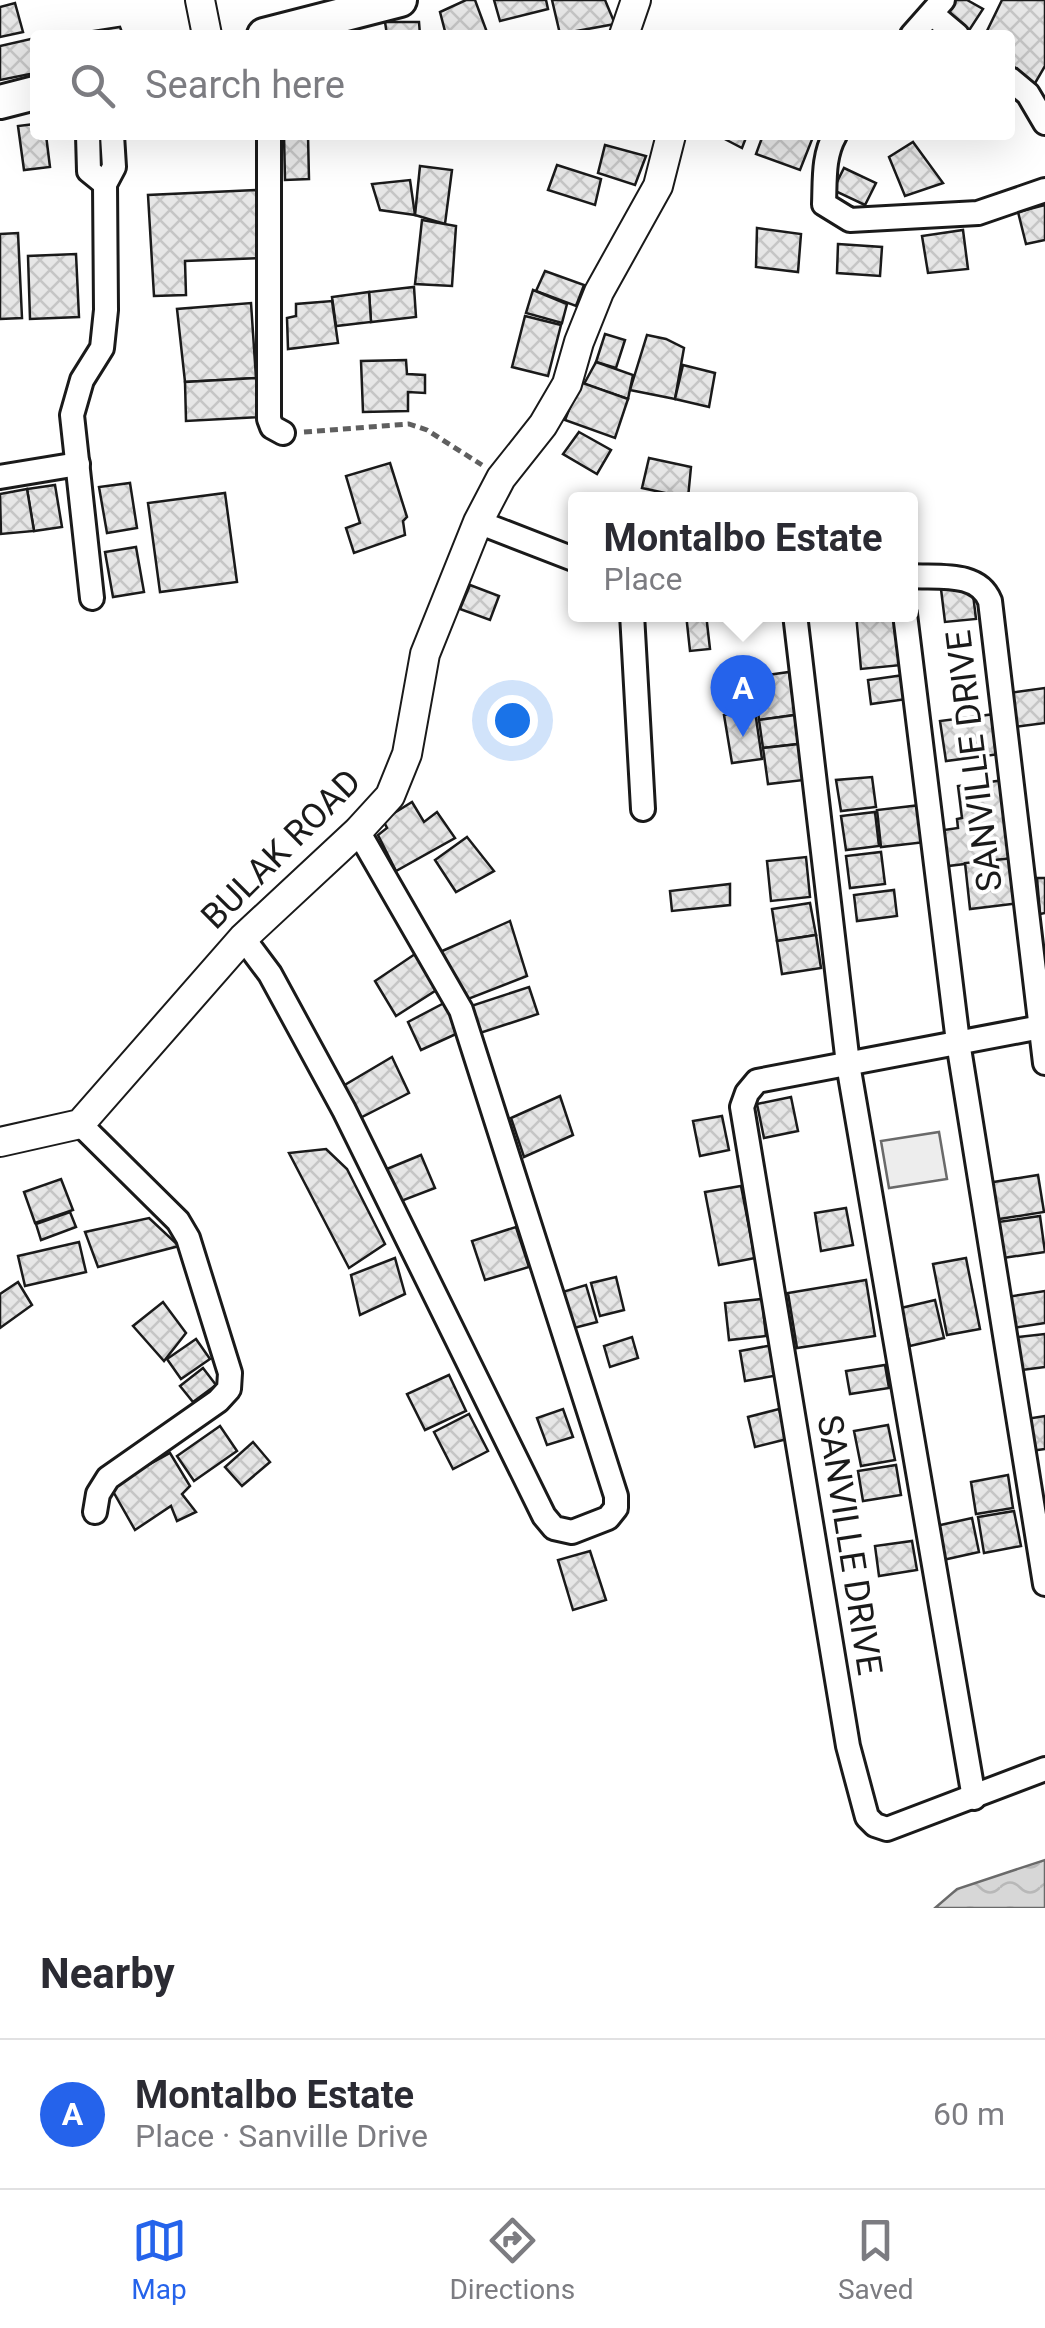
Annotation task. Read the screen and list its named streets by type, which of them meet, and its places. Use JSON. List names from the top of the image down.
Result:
{
  "streets": {
    "street": ["SANVILLE DRIVE", "BULAK ROAD"]
  },
  "page": {
    "search": "Search here",
    "popup": ["Montalbo Estate", "Place"],
    "pins": "A",
    "heading": "Nearby",
    "list": [
      {
        "mark": "A",
        "name": "Montalbo Estate",
        "note": "Place · Sanville Drive",
        "value": "60 m"
      }
    ],
    "nav": ["Map", "Directions", "Saved"]
  }
}
